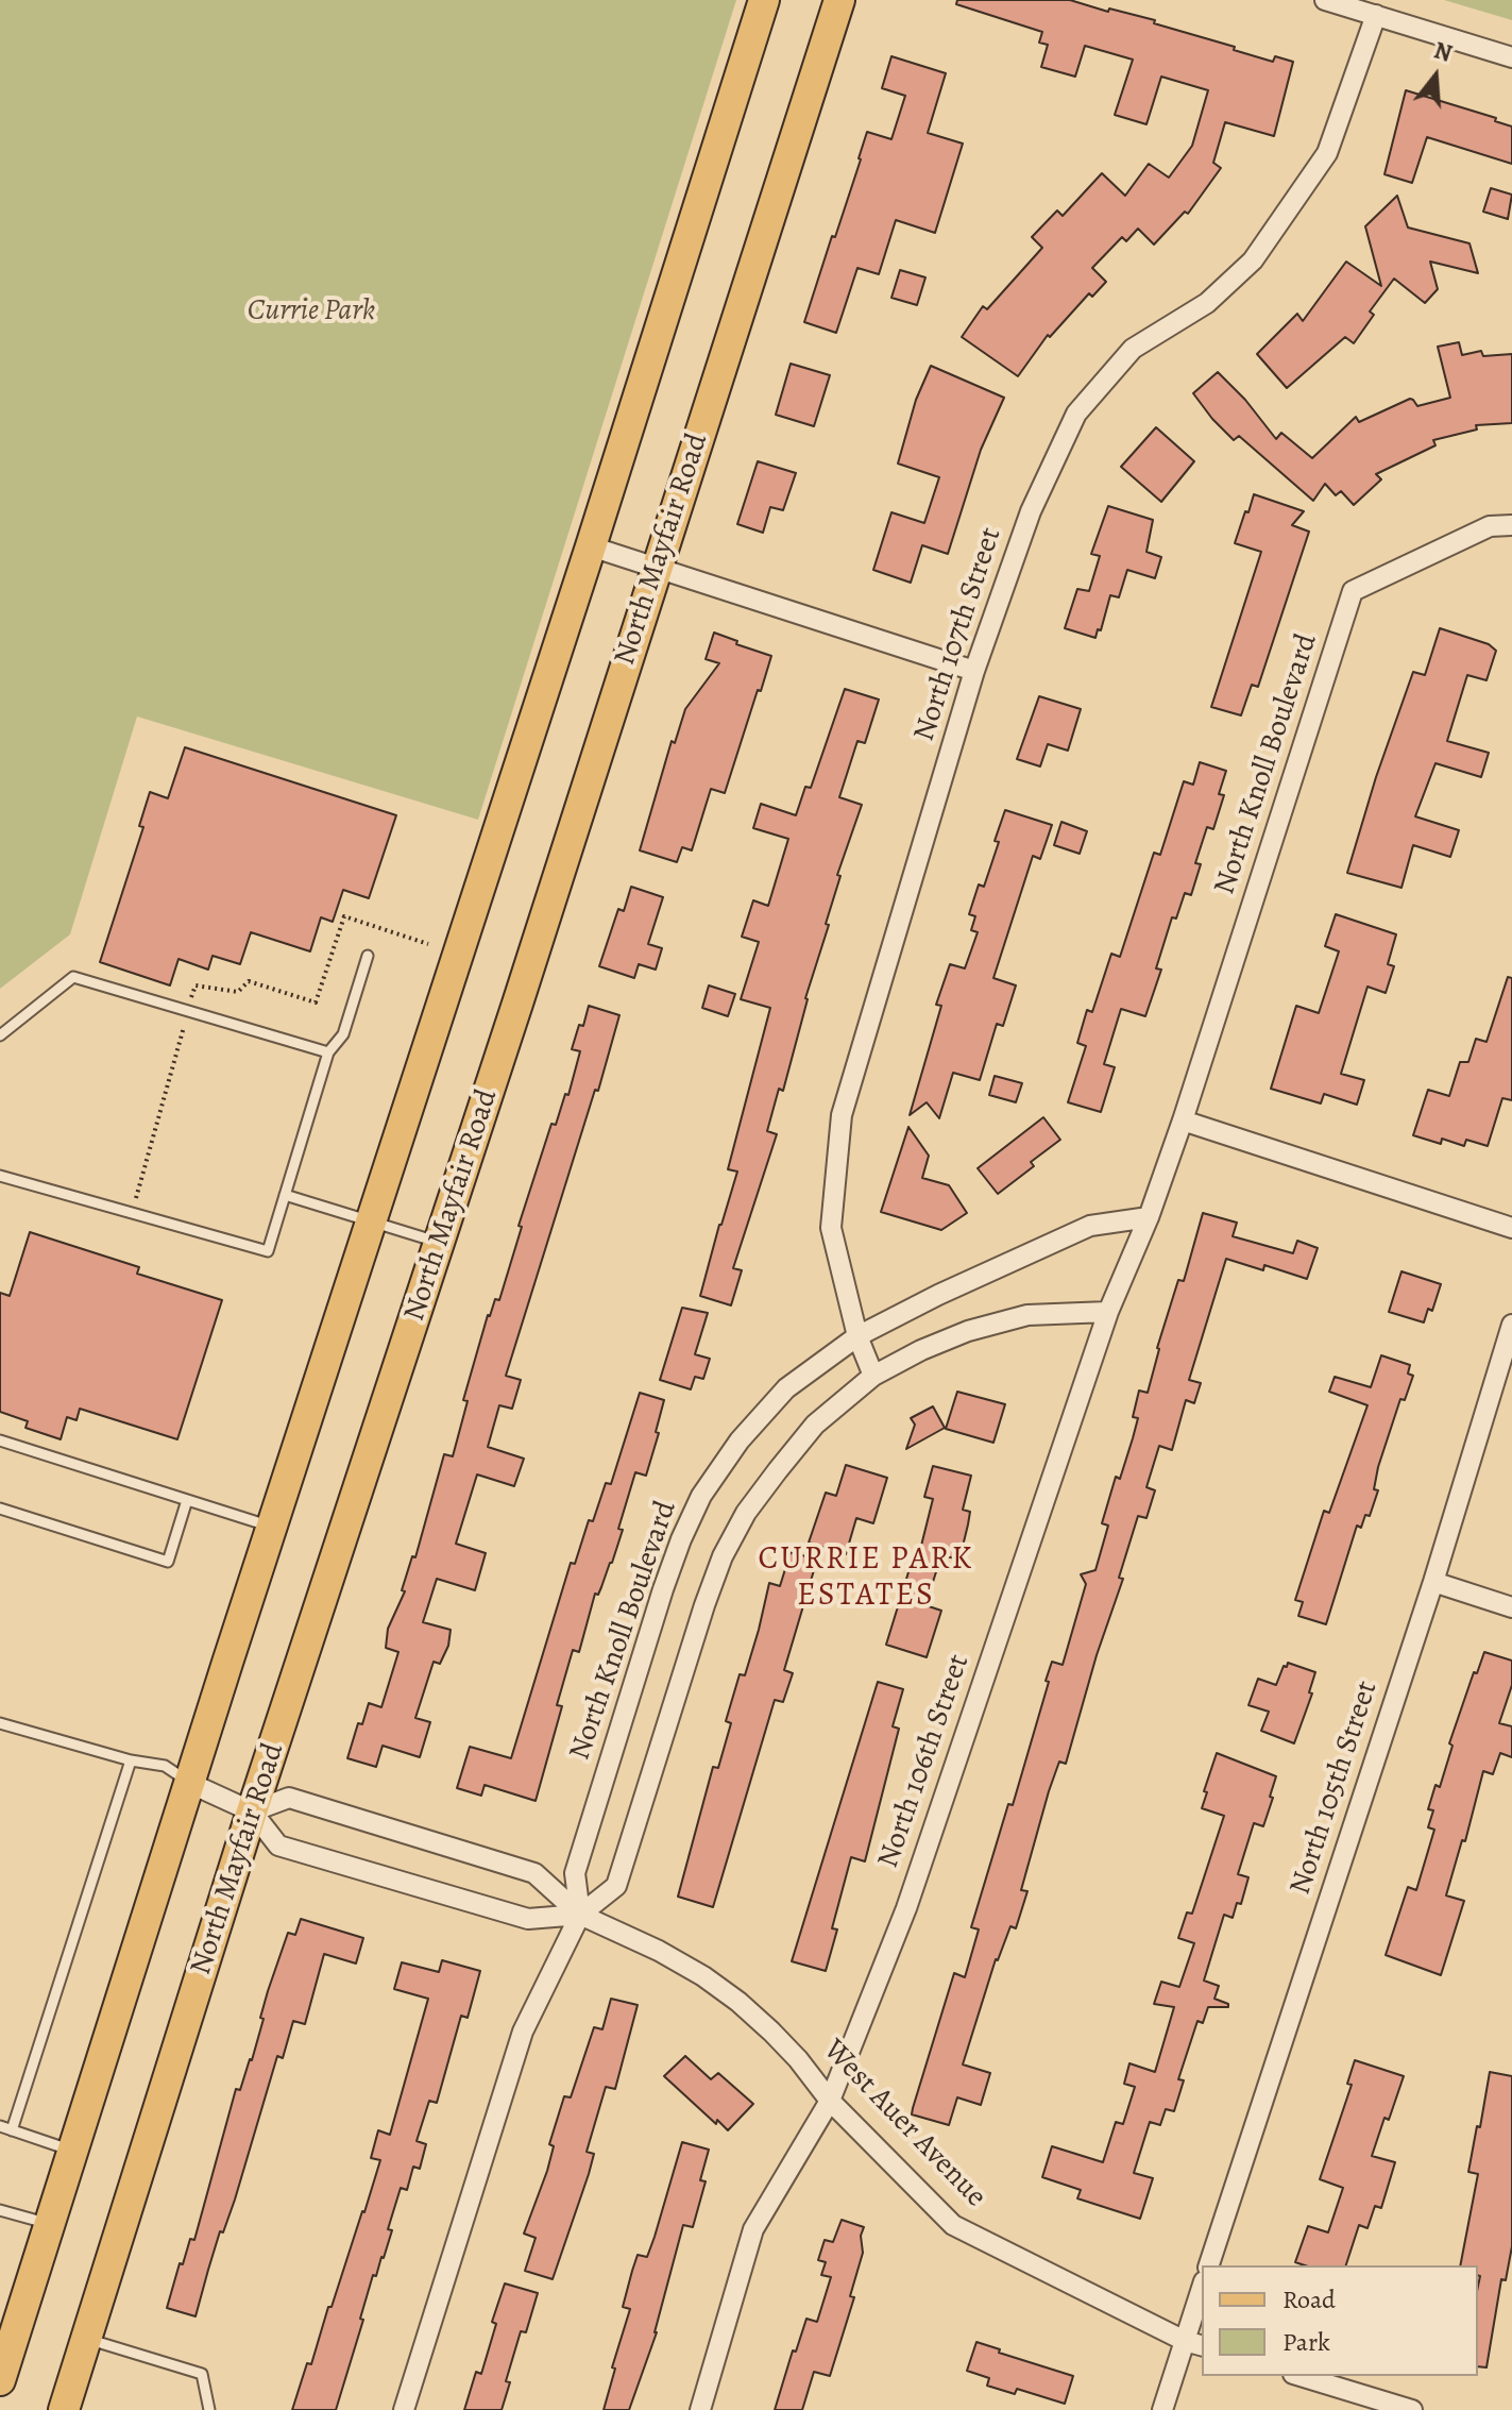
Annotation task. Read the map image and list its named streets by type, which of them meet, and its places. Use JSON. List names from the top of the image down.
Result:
{
  "streets": {
    "main road": ["North Mayfair Road"],
    "street": [
      "North 107th Street",
      "North Knoll Boulevard",
      "North 106th Street",
      "North 105th Street",
      "West Auer Avenue"
    ]
  },
  "crossings": [
    ["North Mayfair Road", "West Auer Avenue"],
    ["North 107th Street", "North Knoll Boulevard"],
    ["North Knoll Boulevard", "North 106th Street"],
    ["North Knoll Boulevard", "West Auer Avenue"],
    ["North 106th Street", "West Auer Avenue"]
  ],
  "districts": ["CURRIE PARK ESTATES"],
  "parks": ["Currie Park"],
  "legend": ["Road", "Park"],
  "north": "top"
}
